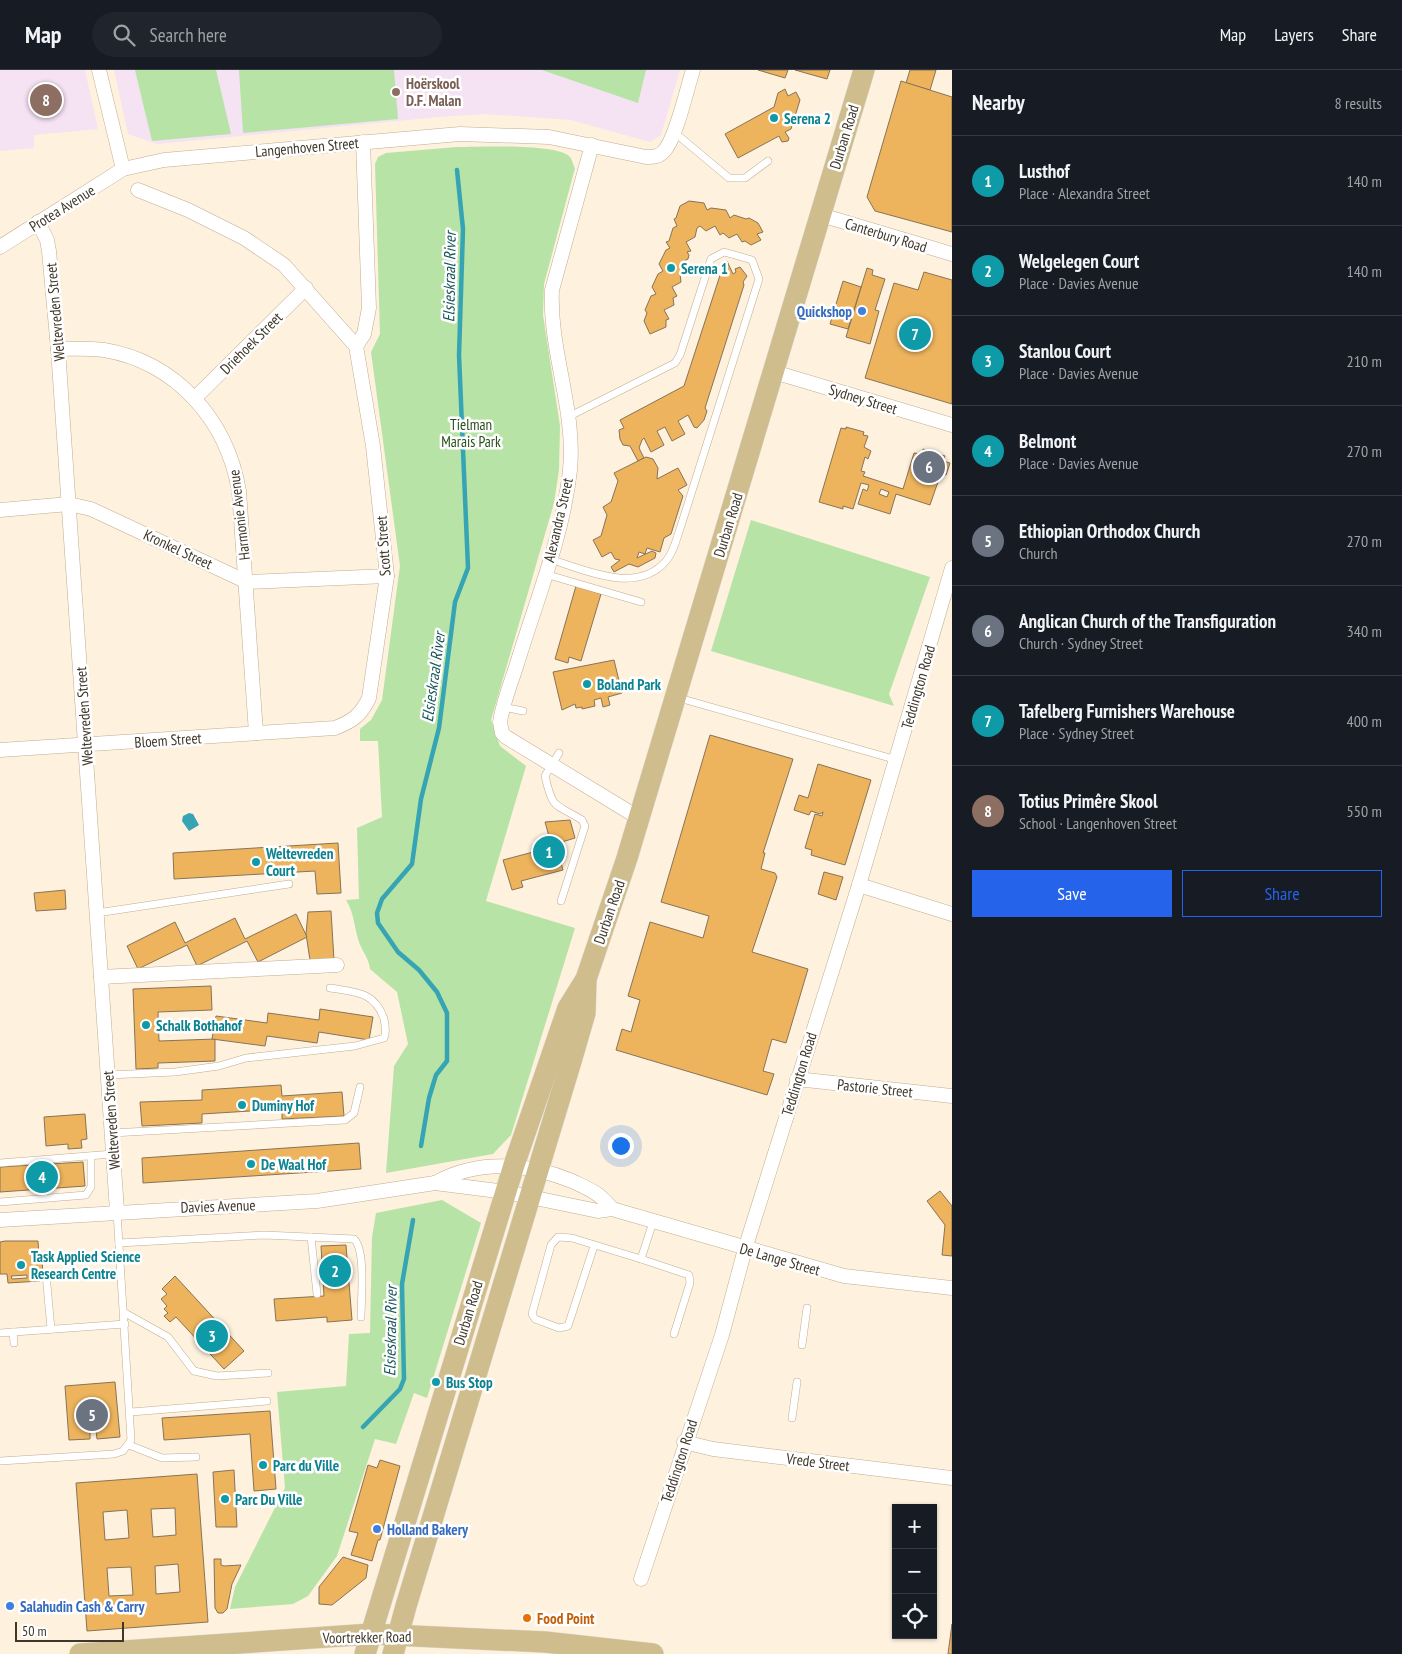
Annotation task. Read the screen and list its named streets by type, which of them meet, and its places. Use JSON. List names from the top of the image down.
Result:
{
  "streets": {
    "main road": ["Durban Road", "Voortrekker Road"],
    "street": [
      "Langenhoven Street",
      "Protea Avenue",
      "Canterbury Road",
      "Weltevreden Street",
      "Driehoek Street",
      "Sydney Street",
      "Harmonie Avenue",
      "Alexandra Street",
      "Scott Street",
      "Kronkel Street",
      "Teddington Road",
      "Bloem Street",
      "Pastorie Street",
      "Davies Avenue",
      "De Lange Street",
      "Vrede Street"
    ]
  },
  "crossings": [
    ["Durban Road", "Canterbury Road"],
    ["Durban Road", "Sydney Street"],
    ["Durban Road", "Alexandra Street"],
    ["Durban Road", "Davies Avenue"],
    ["Durban Road", "De Lange Street"],
    ["Durban Road", "Voortrekker Road"],
    ["Langenhoven Street", "Protea Avenue"],
    ["Langenhoven Street", "Alexandra Street"],
    ["Protea Avenue", "Weltevreden Street"],
    ["Weltevreden Street", "Harmonie Avenue"],
    ["Weltevreden Street", "Kronkel Street"],
    ["Weltevreden Street", "Bloem Street"],
    ["Weltevreden Street", "Davies Avenue"],
    ["Driehoek Street", "Harmonie Avenue"],
    ["Harmonie Avenue", "Kronkel Street"],
    ["Harmonie Avenue", "Bloem Street"],
    ["Scott Street", "Kronkel Street"],
    ["Scott Street", "Bloem Street"],
    ["Teddington Road", "Pastorie Street"],
    ["Teddington Road", "De Lange Street"],
    ["Teddington Road", "Vrede Street"],
    ["Davies Avenue", "De Lange Street"]
  ],
  "water": ["Elsieskraal River"],
  "parks": ["Tielman Marais Park"],
  "places": [
    "Hoërskool D.F. Malan",
    "Serena 2",
    "Serena 1",
    "Quickshop",
    "Boland Park",
    "Weltevreden Court",
    "Schalk Bothahof",
    "Duminy Hof",
    "De Waal Hof",
    "Task Applied Science Research Centre",
    "Bus Stop",
    "Parc du Ville",
    "Parc Du Ville",
    "Holland Bakery",
    "Salahudin Cash & Carry",
    "Food Point"
  ],
  "scale_bar": "50 m",
  "page": {
    "header": "Map",
    "search": "Search here",
    "nav": ["Map", "Layers", "Share"],
    "heading": ["Nearby", "8 results"],
    "pins": [
      "8",
      "7",
      "6",
      "1",
      "4",
      "2",
      "3",
      "5"
    ],
    "list": [
      {
        "mark": "1",
        "name": "Lusthof",
        "note": "Place · Alexandra Street",
        "value": "140 m"
      },
      {
        "mark": "2",
        "name": "Welgelegen Court",
        "note": "Place · Davies Avenue",
        "value": "140 m"
      },
      {
        "mark": "3",
        "name": "Stanlou Court",
        "note": "Place · Davies Avenue",
        "value": "210 m"
      },
      {
        "mark": "4",
        "name": "Belmont",
        "note": "Place · Davies Avenue",
        "value": "270 m"
      },
      {
        "mark": "5",
        "name": "Ethiopian Orthodox Church",
        "note": "Church",
        "value": "270 m"
      },
      {
        "mark": "6",
        "name": "Anglican Church of the Transfiguration",
        "note": "Church · Sydney Street",
        "value": "340 m"
      },
      {
        "mark": "7",
        "name": "Tafelberg Furnishers Warehouse",
        "note": "Place · Sydney Street",
        "value": "400 m"
      },
      {
        "mark": "8",
        "name": "Totius Primêre Skool",
        "note": "School · Langenhoven Street",
        "value": "550 m"
      }
    ],
    "buttons": ["Save", "Share"],
    "map_buttons": ["+", "−"],
    "scale": "50 m"
  }
}
